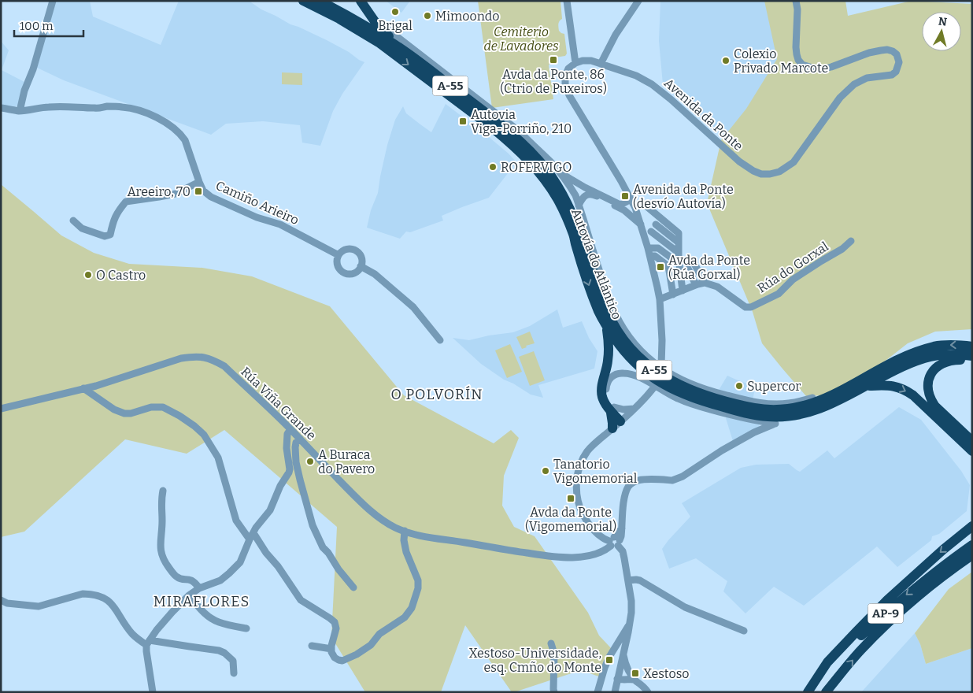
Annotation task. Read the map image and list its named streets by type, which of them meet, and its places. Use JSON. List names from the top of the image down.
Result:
{
  "streets": {
    "highway": ["A-55", "Autovía do Atlántico", "AP-9"],
    "street": [
      "Avenida da Ponte",
      "Camiño Arieiro",
      "Rúa do Gorxal",
      "Rúa Viña Grande"
    ]
  },
  "districts": ["O POLVORÍN", "MIRAFLORES"],
  "parks": ["Cemiterio de Lavadores"],
  "places": {
    "other": [
      "Brigal",
      "Mimoondo",
      "Colexio Privado Marcote",
      "ROFERVIGO",
      "O Castro",
      "Supercor",
      "A Buraca do Pavero",
      "Tanatorio Vigomemorial"
    ],
    "transit": [
      "Avda da Ponte, 86 (Ctrio de Puxeiros)",
      "Autovia Viga-Porriño, 210",
      "Areeiro, 70",
      "Avenida da Ponte (desvío Autovía)",
      "Avda da Ponte (Rúa Gorxal)",
      "Avda da Ponte (Vigomemorial)",
      "Xestoso-Universidade, esq. Cmño do Monte",
      "Xestoso"
    ]
  },
  "scale_bar": "100 m",
  "north": "top"
}
